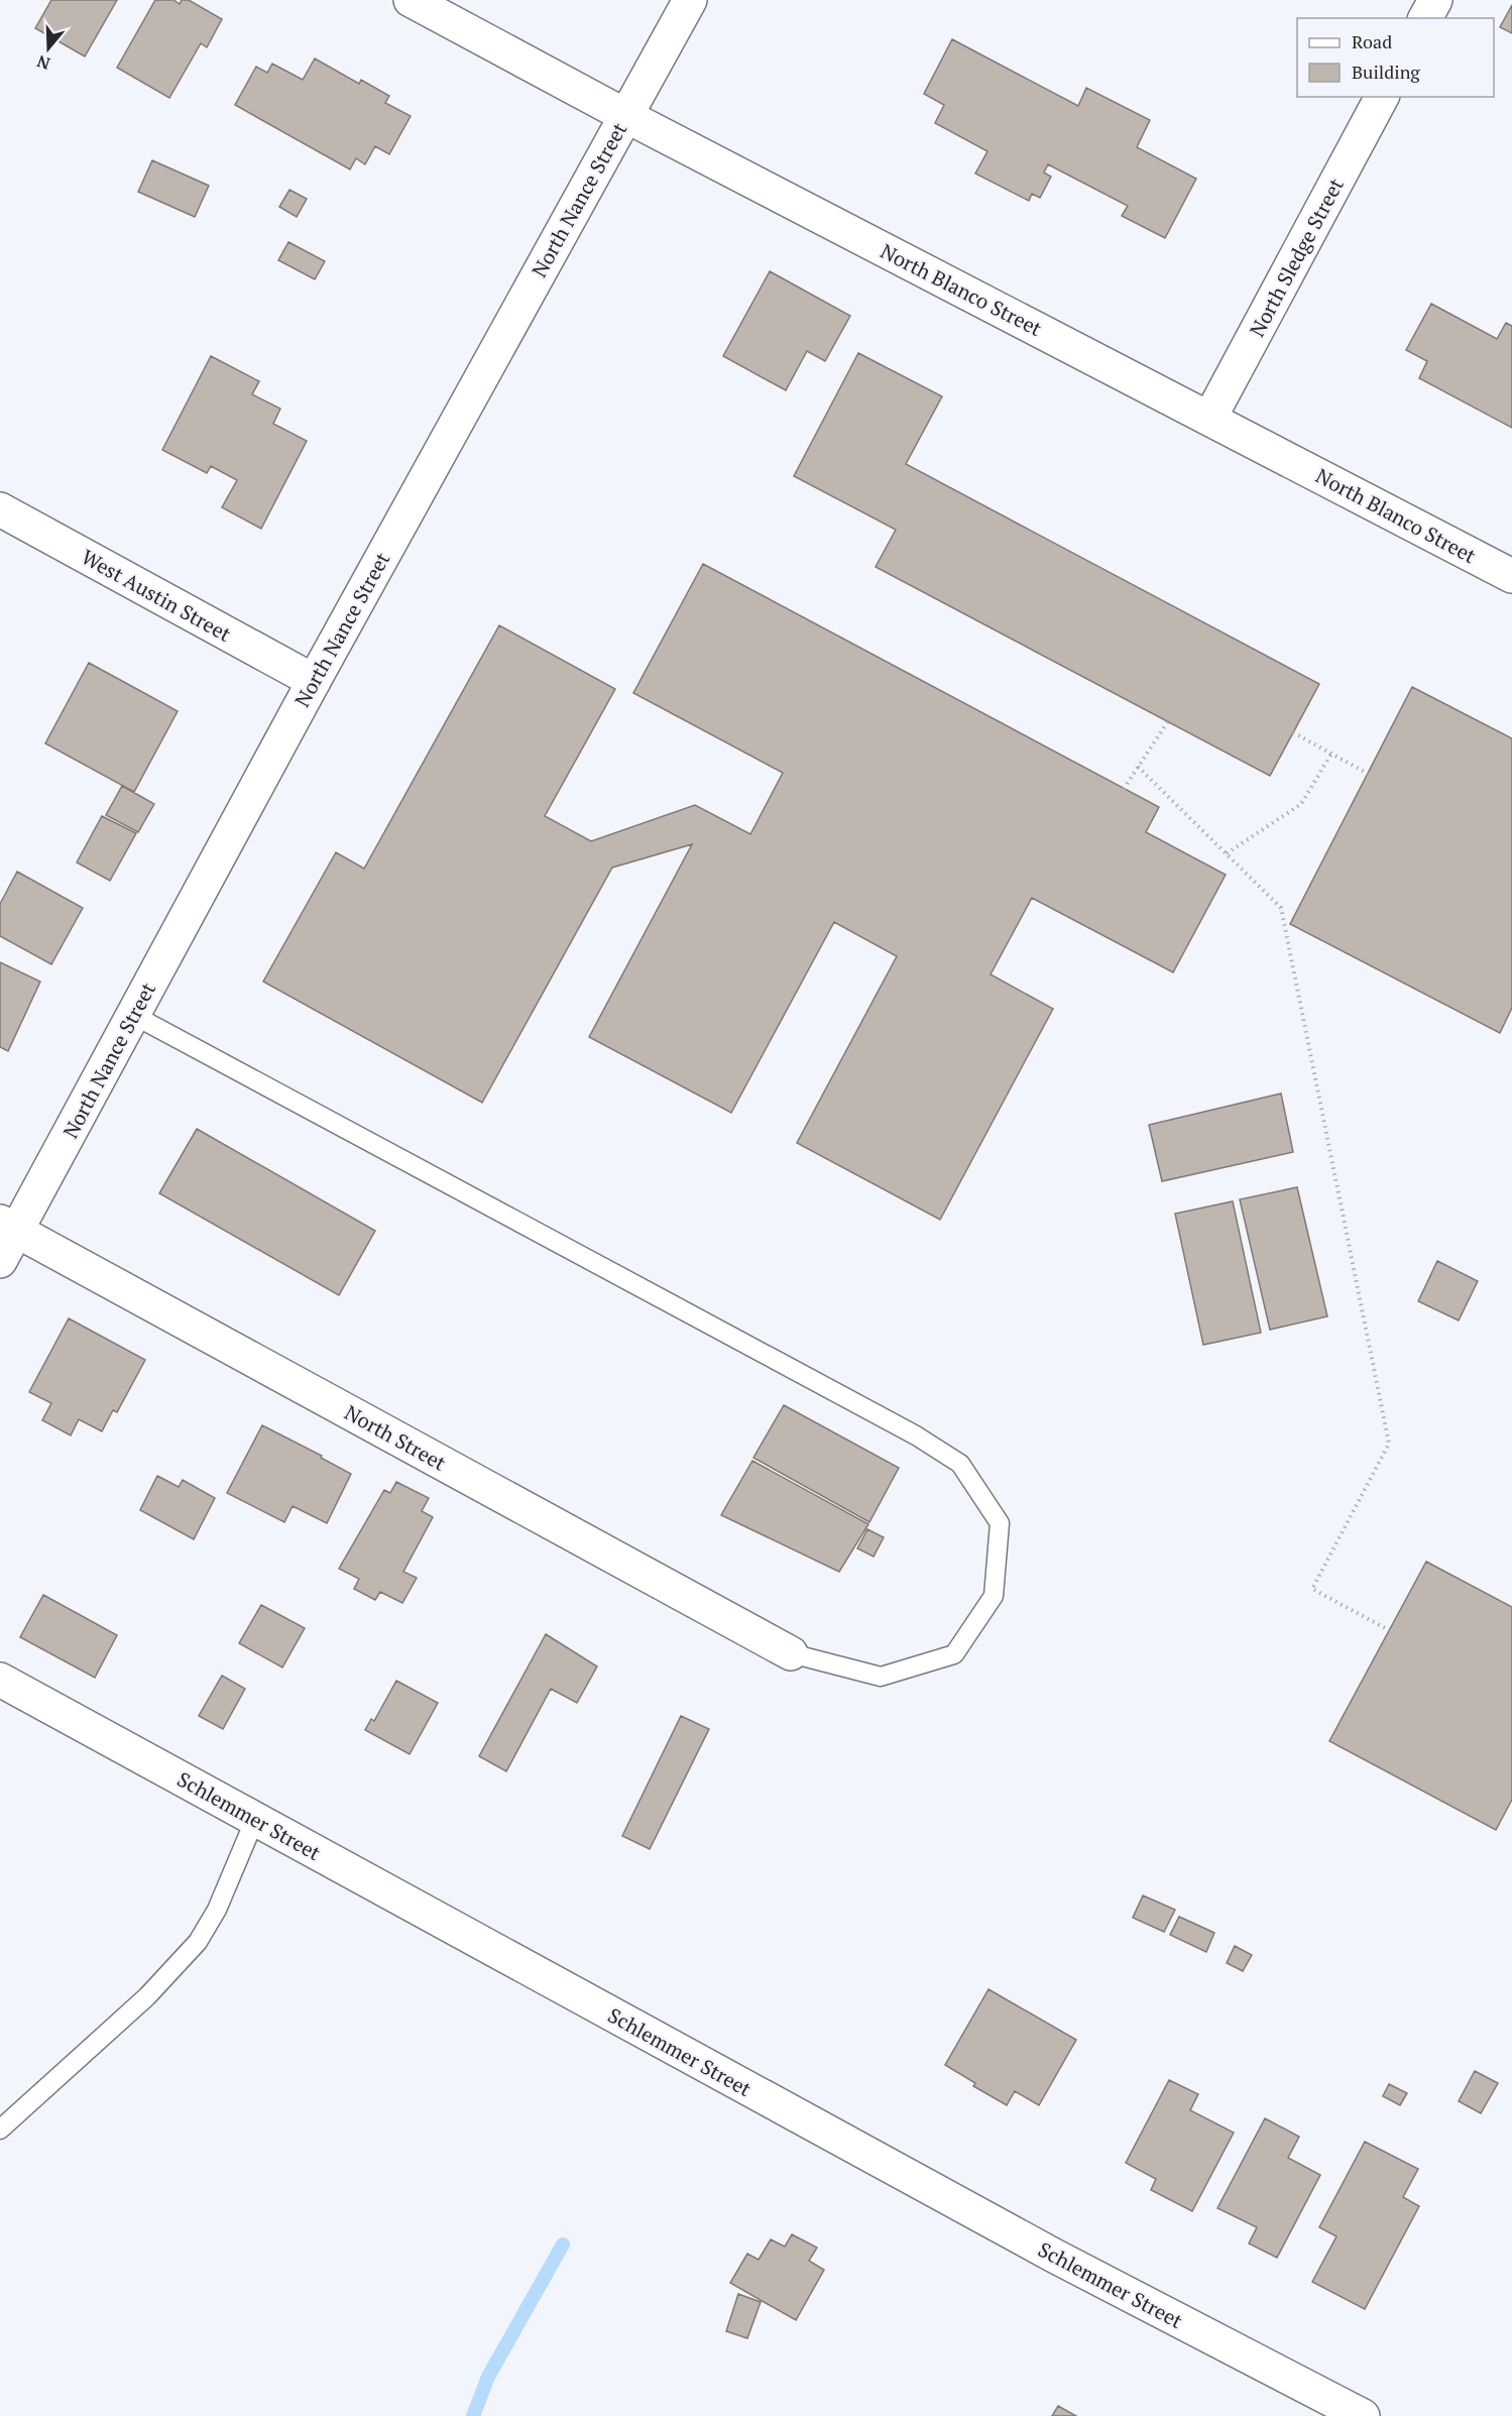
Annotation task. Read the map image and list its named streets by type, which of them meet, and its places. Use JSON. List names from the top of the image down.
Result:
{
  "streets": {
    "street": [
      "North Nance Street",
      "North Sledge Street",
      "North Blanco Street",
      "West Austin Street",
      "North Street",
      "Schlemmer Street"
    ]
  },
  "crossings": [
    ["North Nance Street", "North Blanco Street"],
    ["North Nance Street", "West Austin Street"],
    ["North Nance Street", "North Street"],
    ["North Sledge Street", "North Blanco Street"]
  ],
  "legend": ["Road", "Building"],
  "north": "bottom"
}
